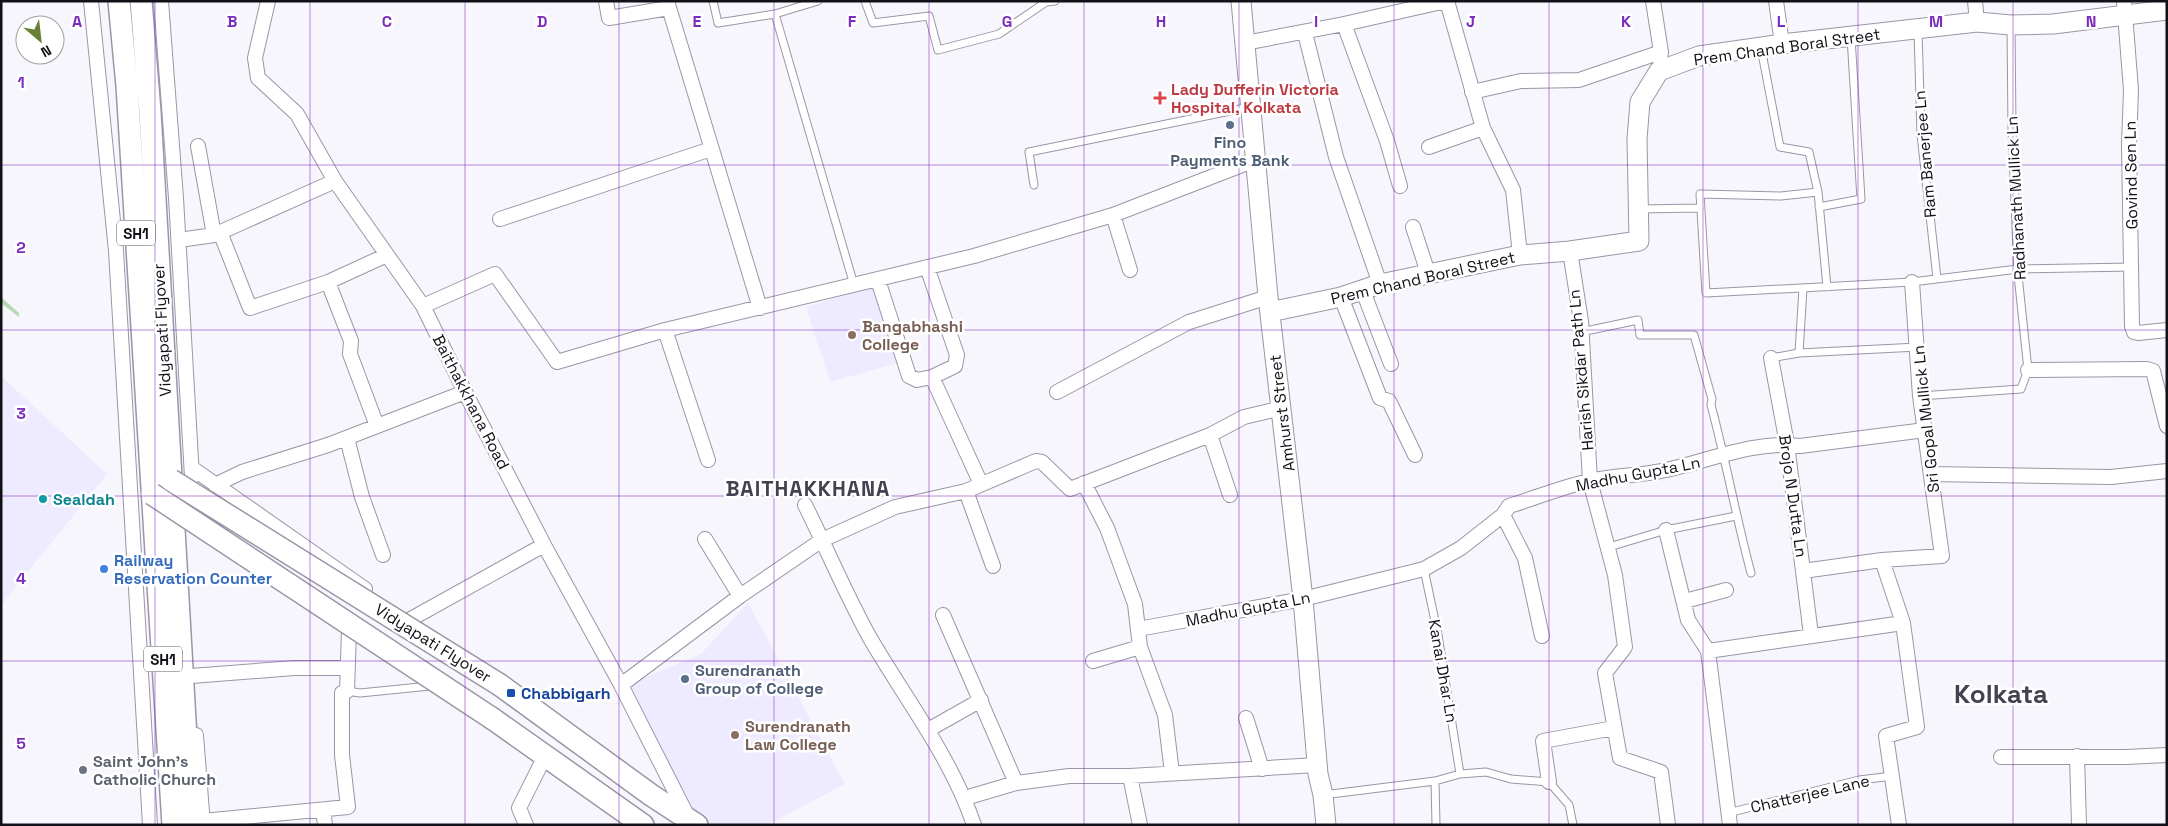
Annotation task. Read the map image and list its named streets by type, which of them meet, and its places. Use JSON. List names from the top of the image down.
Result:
{
  "streets": {
    "main road": ["SH1", "Vidyapati Flyover"],
    "street": [
      "Prem Chand Boral Street",
      "Govind Sen Ln",
      "Harish Sikdar Path Ln",
      "Baithakkhana Road",
      "Amhurst Street",
      "Sri Gopal Mullick Ln",
      "Madhu Gupta Ln",
      "Brojo N Dutta Ln"
    ],
    "lane": [
      "Ram Banerjee Ln",
      "Radhanath Mullick Ln",
      "Kanai Dhar Ln",
      "Chatterjee Lane"
    ]
  },
  "crossings": [
    ["Prem Chand Boral Street", "Ram Banerjee Ln"],
    ["Prem Chand Boral Street", "Govind Sen Ln"],
    ["Prem Chand Boral Street", "Radhanath Mullick Ln"],
    ["Prem Chand Boral Street", "Harish Sikdar Path Ln"],
    ["Prem Chand Boral Street", "Amhurst Street"],
    ["Vidyapati Flyover", "Baithakkhana Road"],
    ["Harish Sikdar Path Ln", "Madhu Gupta Ln"],
    ["Amhurst Street", "Madhu Gupta Ln"],
    ["Sri Gopal Mullick Ln", "Madhu Gupta Ln"],
    ["Madhu Gupta Ln", "Brojo N Dutta Ln"],
    ["Madhu Gupta Ln", "Kanai Dhar Ln"]
  ],
  "districts": ["BAITHAKKHANA", "Kolkata"],
  "places": {
    "health": ["Lady Dufferin Victoria Hospital, Kolkata"],
    "other": [
      "Fino Payments Bank",
      "Bangabhashi College",
      "Sealdah",
      "Railway Reservation Counter",
      "Surendranath Group of College",
      "Surendranath Law College",
      "Saint John's Catholic Church"
    ],
    "transit": ["Chabbigarh"]
  },
  "north": "bottom right",
  "grid": {
    "columns": [
      "A",
      "B",
      "C",
      "D",
      "E",
      "F",
      "G",
      "H",
      "I",
      "J",
      "K",
      "L",
      "M",
      "N"
    ],
    "rows": [
      "1",
      "2",
      "3",
      "4",
      "5"
    ]
  }
}
